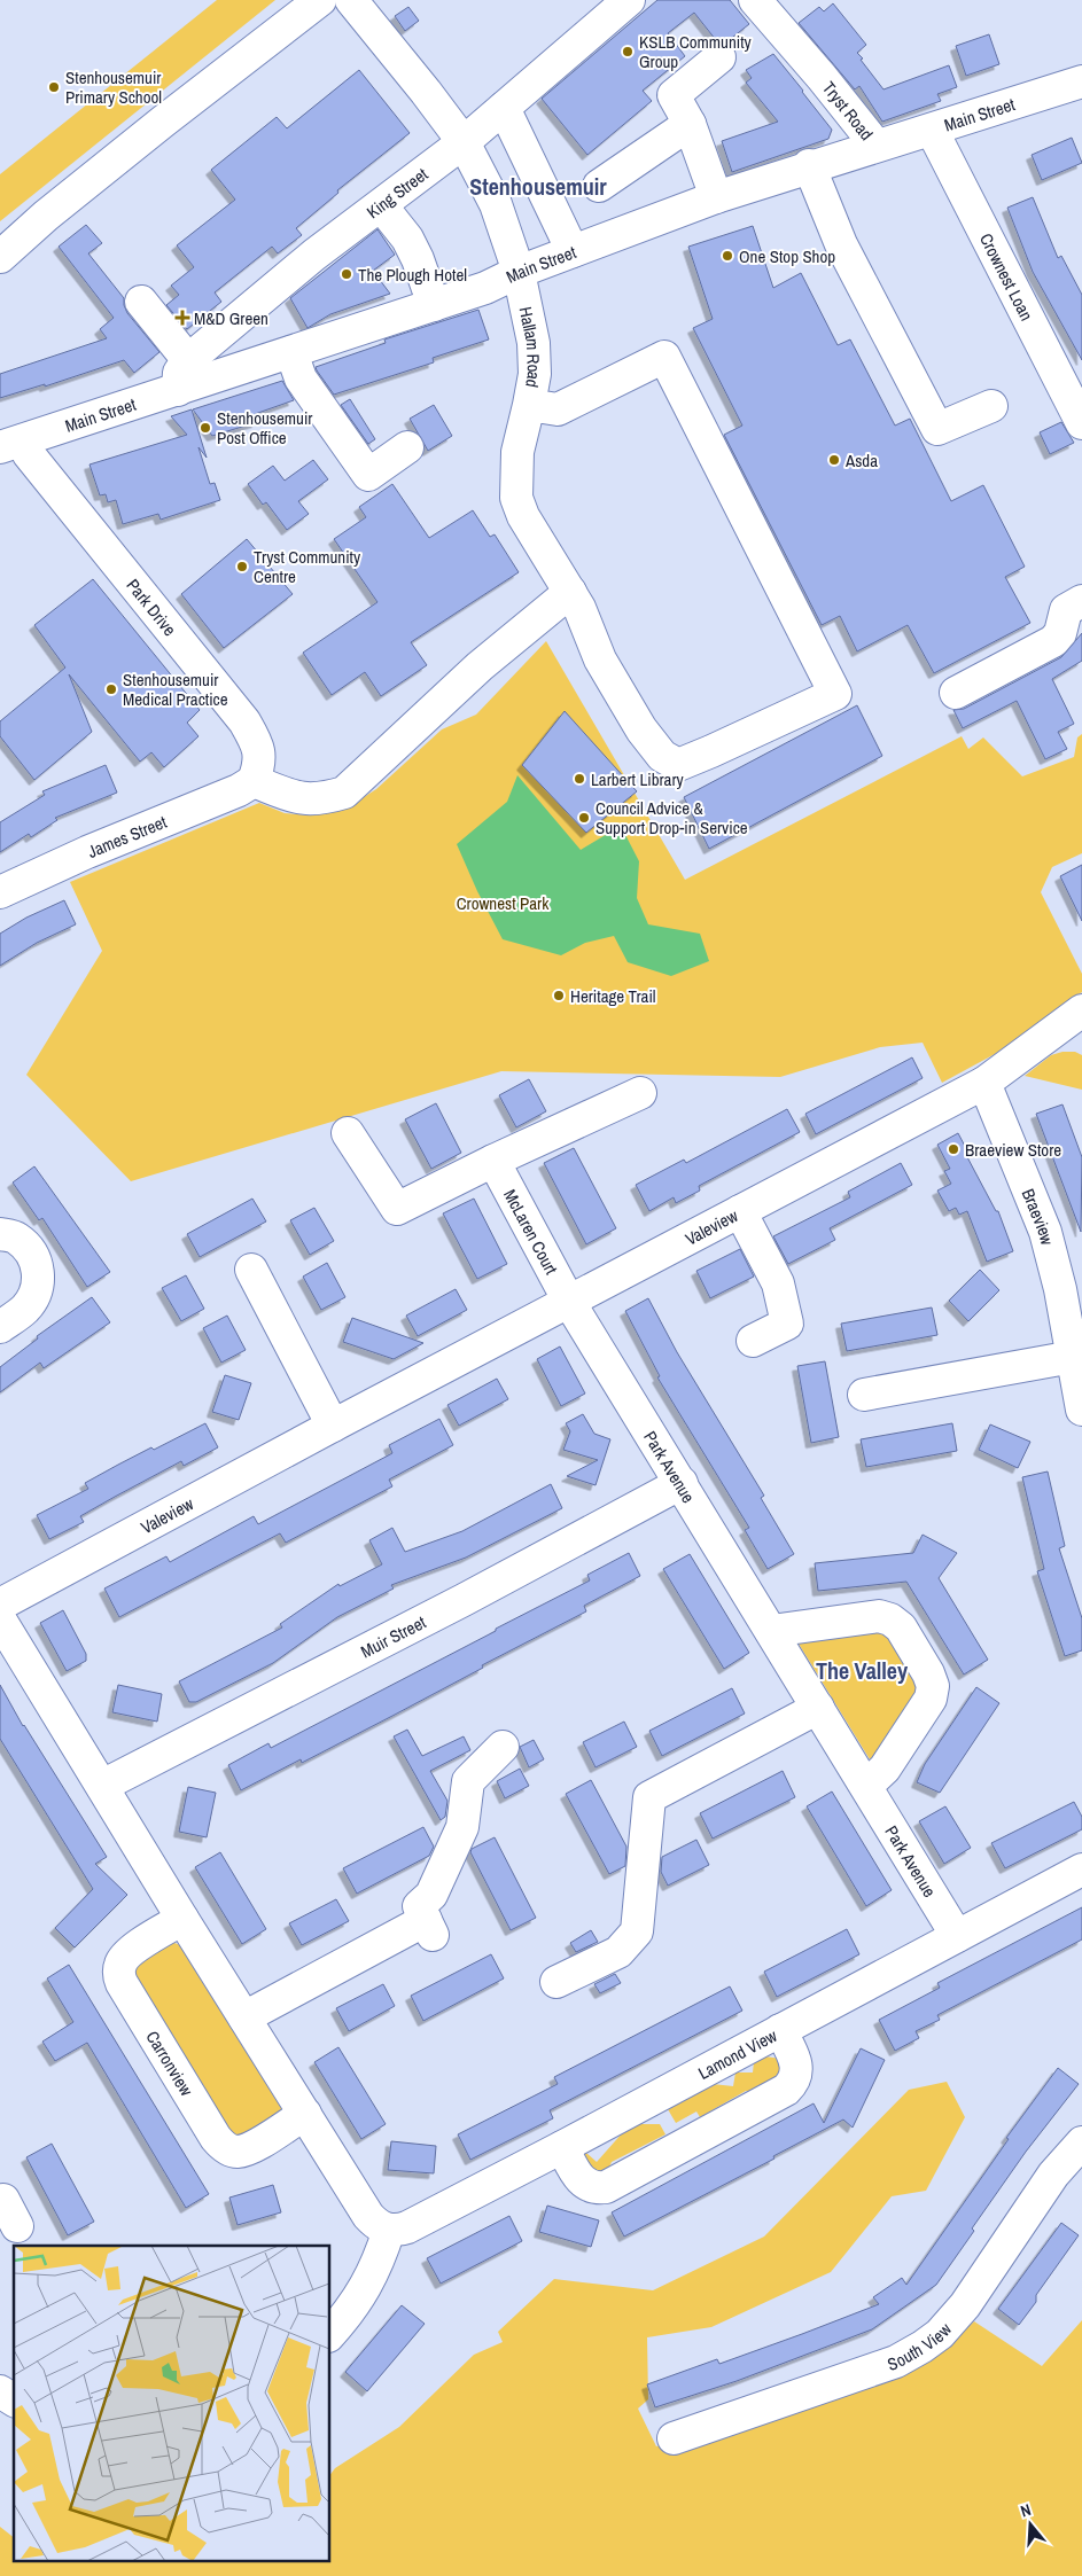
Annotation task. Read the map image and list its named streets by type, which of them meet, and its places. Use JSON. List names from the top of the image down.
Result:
{
  "streets": {
    "street": [
      "Tryst Road",
      "Main Street",
      "King Street",
      "Crownest Loan",
      "Hallam Road",
      "Park Drive",
      "James Street",
      "Braeview",
      "Valeview",
      "McLaren Court",
      "Park Avenue",
      "Muir Street",
      "Lamond View",
      "Carronview",
      "South View"
    ]
  },
  "crossings": [
    ["Tryst Road", "Main Street"],
    ["Main Street", "King Street"],
    ["Main Street", "Crownest Loan"],
    ["Main Street", "Hallam Road"],
    ["Main Street", "Park Drive"],
    ["King Street", "Hallam Road"],
    ["Park Drive", "James Street"],
    ["Braeview", "Valeview"],
    ["Valeview", "McLaren Court"],
    ["Valeview", "Park Avenue"],
    ["McLaren Court", "Park Avenue"],
    ["Park Avenue", "Muir Street"],
    ["Park Avenue", "Lamond View"]
  ],
  "districts": ["Stenhousemuir", "The Valley"],
  "parks": ["Crownest Park"],
  "places": {
    "other": [
      "KSLB Community Group",
      "Stenhousemuir Primary School",
      "One Stop Shop",
      "The Plough Hotel",
      "Stenhousemuir Post Office",
      "Asda",
      "Tryst Community Centre",
      "Stenhousemuir Medical Practice",
      "Larbert Library",
      "Council Advice & Support Drop-in Service",
      "Heritage Trail",
      "Braeview Store"
    ],
    "health": ["M&D Green"]
  },
  "north": "top"
}
